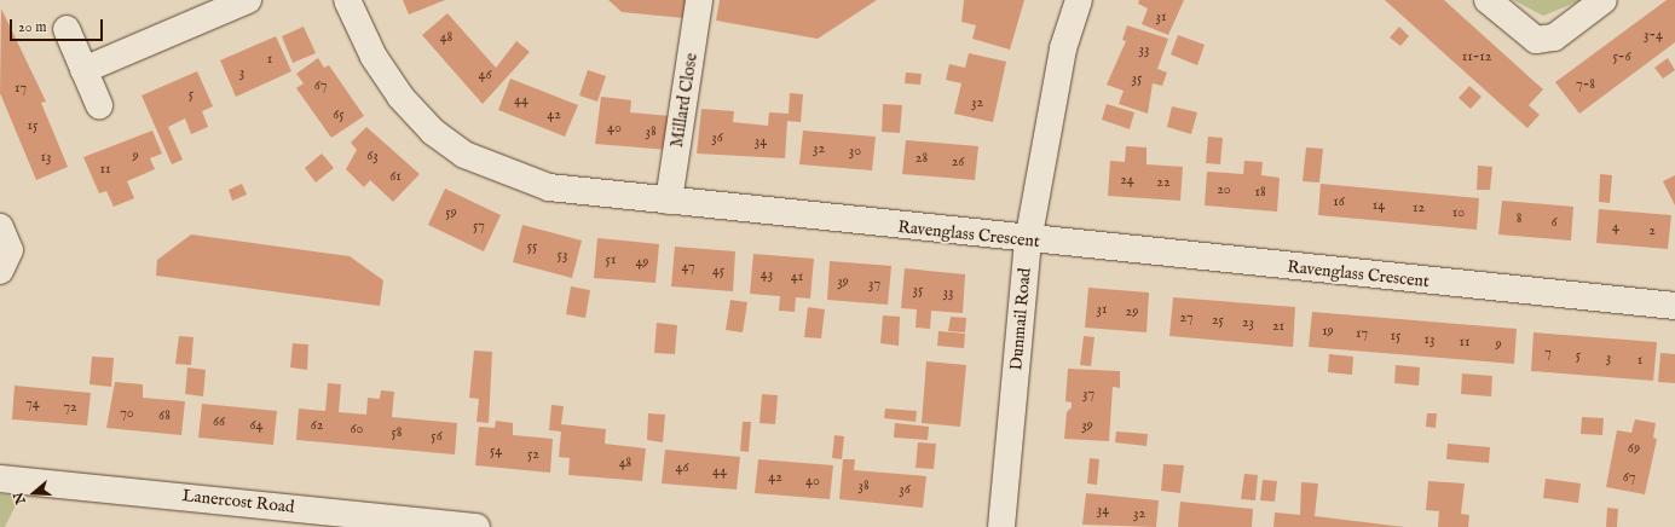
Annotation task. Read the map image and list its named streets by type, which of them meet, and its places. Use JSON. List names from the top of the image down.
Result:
{
  "streets": {
    "street": [
      "Millard Close",
      "Ravenglass Crescent",
      "Dunmail Road",
      "Lanercost Road"
    ]
  },
  "crossings": [
    ["Millard Close", "Ravenglass Crescent"],
    ["Ravenglass Crescent", "Dunmail Road"]
  ],
  "house_numbers": [
    "31",
    "3-4",
    "48",
    "33",
    "11-12",
    "5-6",
    "1",
    "3",
    "46",
    "35",
    "7-8",
    "67",
    "17",
    "5",
    "44",
    "32",
    "65",
    "42",
    "15",
    "40",
    "38",
    "36",
    "34",
    "32",
    "30",
    "9",
    "63",
    "13",
    "28",
    "26",
    "11",
    "61",
    "24",
    "22",
    "20",
    "18",
    "16",
    "14",
    "12",
    "59",
    "10",
    "8",
    "6",
    "57",
    "4",
    "2",
    "55",
    "53",
    "51",
    "49",
    "47",
    "45",
    "43",
    "41",
    "39",
    "37",
    "35",
    "33",
    "31",
    "29",
    "27",
    "25",
    "23",
    "21",
    "19",
    "17",
    "15",
    "13",
    "11",
    "9",
    "7",
    "5",
    "3",
    "1",
    "37",
    "74",
    "72",
    "70",
    "68",
    "66",
    "64",
    "62",
    "39",
    "60",
    "58",
    "56",
    "69",
    "54",
    "52",
    "48",
    "46",
    "44",
    "42",
    "67",
    "40",
    "38",
    "36",
    "34",
    "32"
  ],
  "scale_bar": "20 m",
  "north": "left"
}
